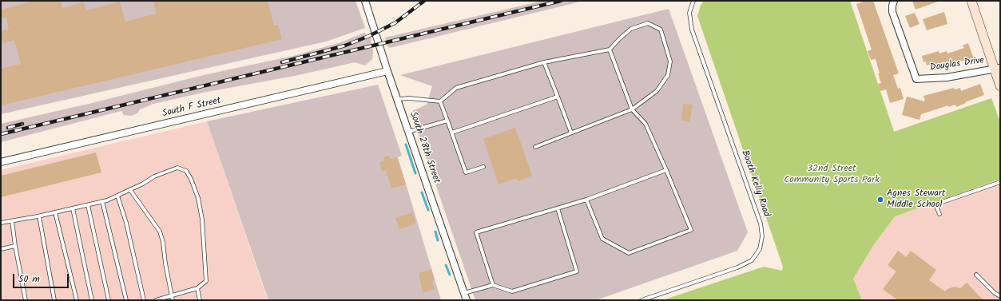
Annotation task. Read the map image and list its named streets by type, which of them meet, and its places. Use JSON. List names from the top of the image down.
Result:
{
  "streets": {
    "street": ["Douglas Drive", "South F Street", "South 28th Street"],
    "lane": ["Booth Kelly Road"]
  },
  "crossings": [
    ["South F Street", "South 28th Street"]
  ],
  "parks": ["32nd Street Community Sports Park"],
  "places": ["Agnes Stewart Middle School"],
  "scale_bar": "50 m"
}
